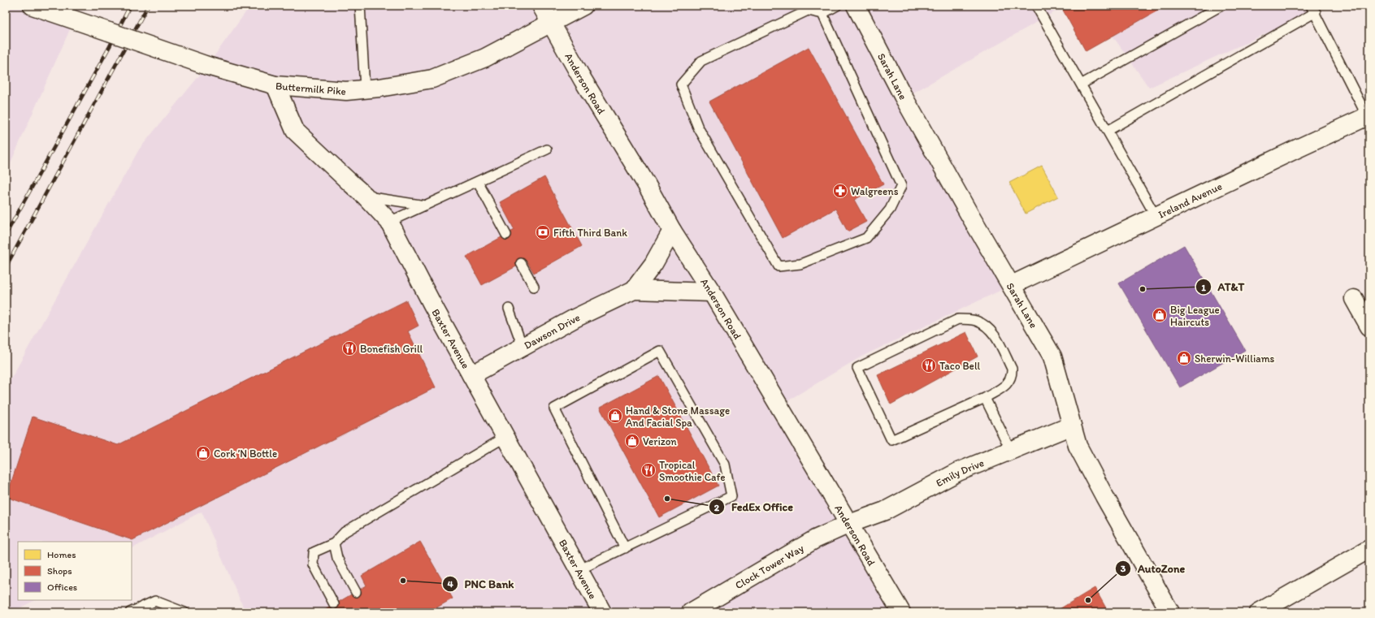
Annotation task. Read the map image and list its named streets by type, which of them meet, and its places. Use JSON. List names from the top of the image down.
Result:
{
  "streets": {
    "street": [
      "Sarah Lane",
      "Anderson Road",
      "Buttermilk Pike",
      "Ireland Avenue",
      "Dawson Drive",
      "Baxter Avenue",
      "Emily Drive",
      "Clock Tower Way"
    ]
  },
  "crossings": [
    ["Sarah Lane", "Ireland Avenue"],
    ["Sarah Lane", "Emily Drive"],
    ["Anderson Road", "Buttermilk Pike"],
    ["Anderson Road", "Dawson Drive"],
    ["Anderson Road", "Emily Drive"],
    ["Anderson Road", "Clock Tower Way"],
    ["Buttermilk Pike", "Baxter Avenue"],
    ["Dawson Drive", "Baxter Avenue"],
    ["Emily Drive", "Clock Tower Way"]
  ],
  "places": {
    "pharmacy": ["Walgreens"],
    "bank": ["Fifth Third Bank"],
    "other": [
      "AT&T",
      "FedEx Office",
      "PNC Bank",
      "AutoZone"
    ],
    "shop": [
      "Big League Haircuts",
      "Sherwin-Williams",
      "Hand & Stone Massage And Facial Spa",
      "Verizon",
      "Cork ’N Bottle"
    ],
    "restaurant": ["Bonefish Grill", "Taco Bell", "Tropical Smoothie Cafe"]
  },
  "legend": ["Homes", "Shops", "Offices"]
}
